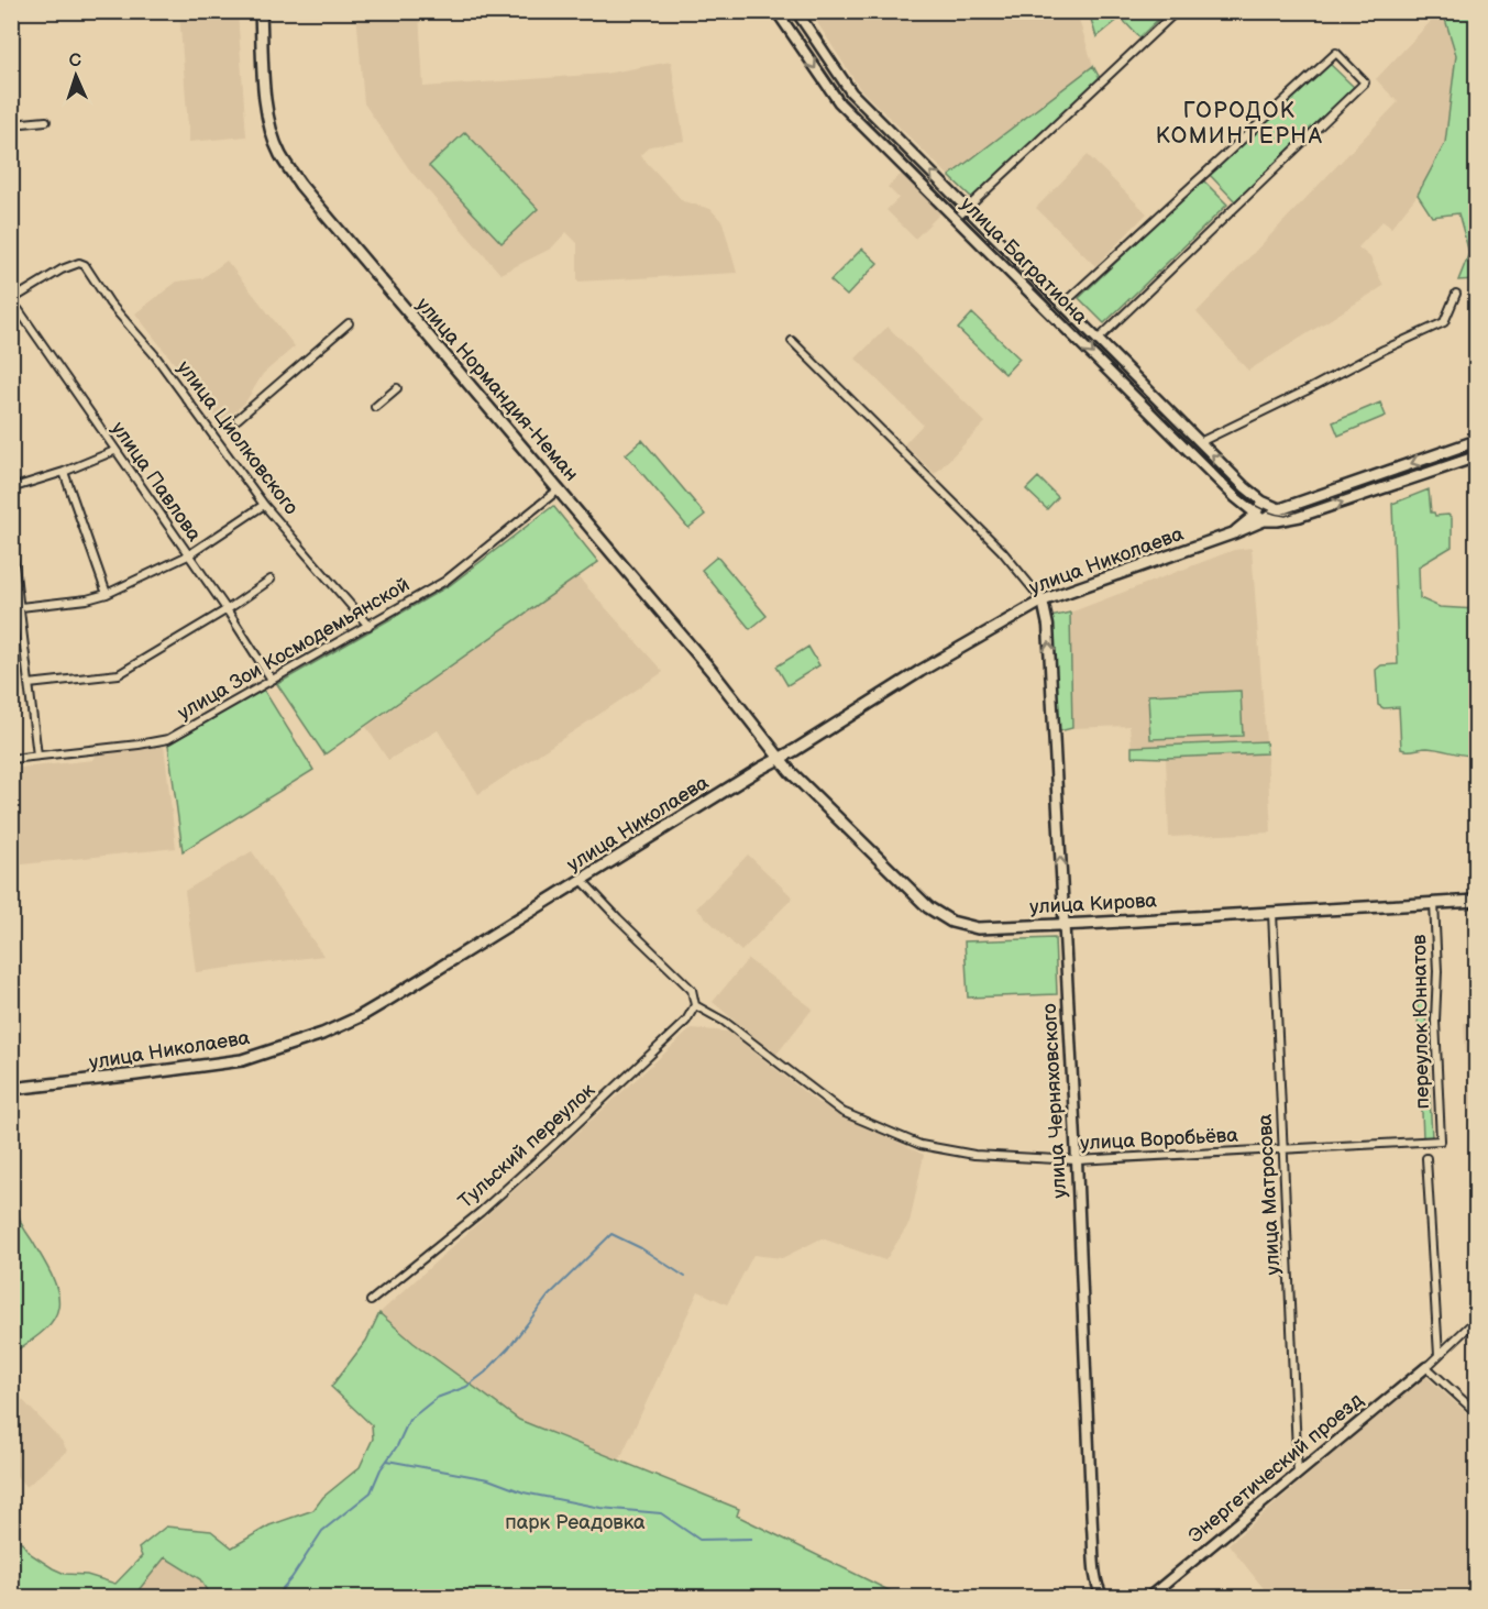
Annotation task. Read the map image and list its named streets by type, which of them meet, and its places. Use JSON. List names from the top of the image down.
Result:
{
  "streets": {
    "main road": [
      "улица Багратиона",
      "улица Нормандия-Неман",
      "улица Николаева",
      "улица Кирова",
      "улица Черняховского",
      "Энергетический проезд"
    ],
    "street": [
      "улица Циолковского",
      "улица Павлова",
      "улица Зои Космодемьянской",
      "переулок Юннатов",
      "улица Воробьёва",
      "Тульский переулок",
      "улица Матросова"
    ]
  },
  "crossings": [
    ["улица Багратиона", "улица Николаева"],
    ["улица Нормандия-Неман", "улица Николаева"],
    ["улица Нормандия-Неман", "улица Зои Космодемьянской"],
    ["улица Нормандия-Неман", "улица Кирова"],
    ["улица Циолковского", "улица Павлова"],
    ["улица Циолковского", "улица Зои Космодемьянской"],
    ["улица Павлова", "улица Зои Космодемьянской"],
    ["улица Николаева", "улица Кирова"],
    ["улица Николаева", "улица Черняховского"],
    ["улица Кирова", "переулок Юннатов"],
    ["улица Кирова", "улица Черняховского"],
    ["улица Кирова", "улица Матросова"],
    ["переулок Юннатов", "улица Воробьёва"],
    ["улица Черняховского", "улица Воробьёва"],
    ["улица Воробьёва", "Тульский переулок"],
    ["улица Воробьёва", "улица Матросова"],
    ["улица Матросова", "Энергетический проезд"]
  ],
  "districts": ["ГОРОДОК КОМИНТЕРНА"],
  "parks": ["парк Реадовка"],
  "north": "top"
}
